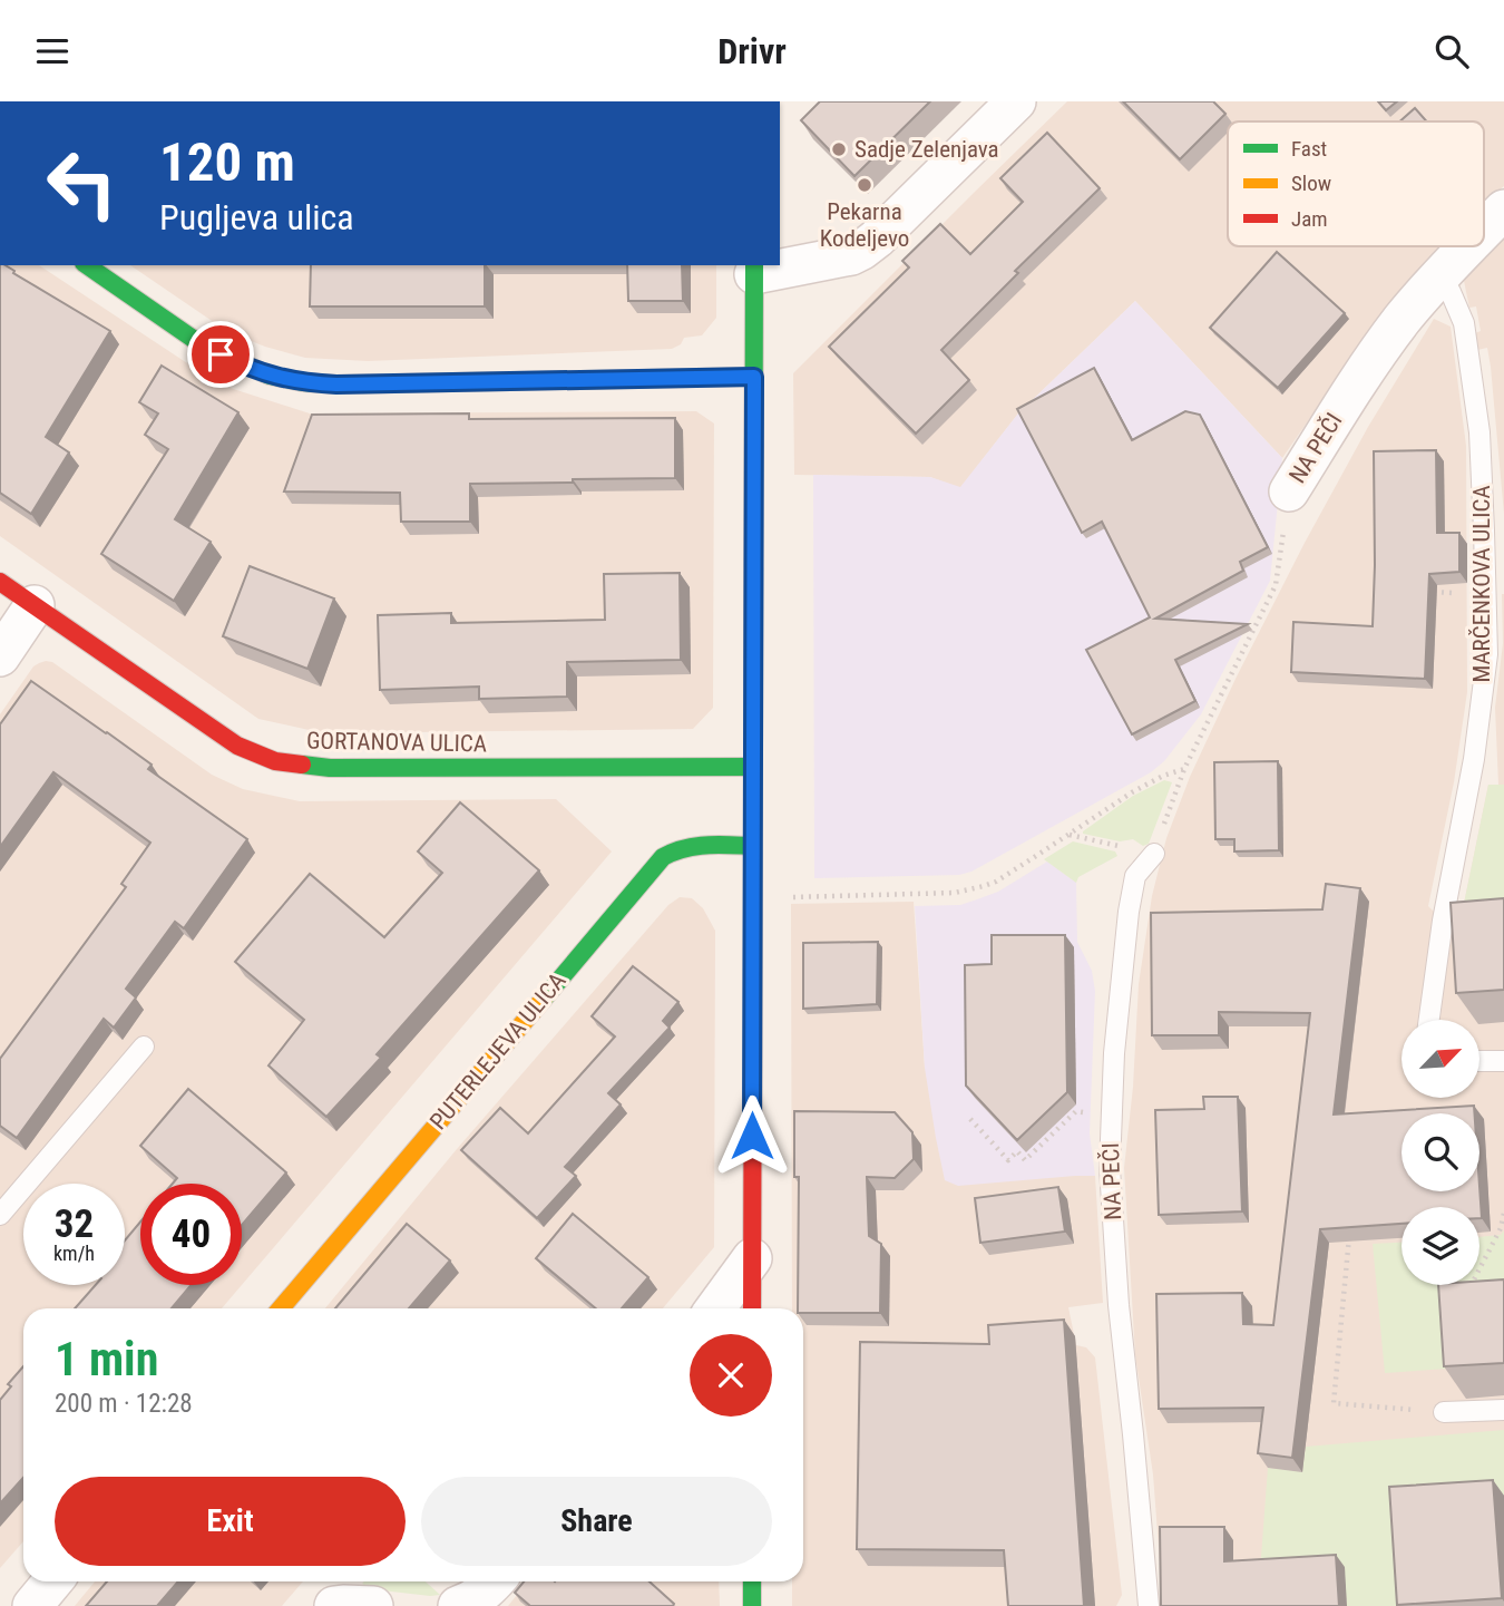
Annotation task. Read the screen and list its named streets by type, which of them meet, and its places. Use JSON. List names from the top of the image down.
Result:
{
  "streets": {
    "street": ["NA PEČI", "GORTANOVA ULICA", "PUTERLEJEVA ULICA"],
    "lane": ["MARČENKOVA ULICA"]
  },
  "crossings": [
    ["NA PEČI", "MARČENKOVA ULICA"]
  ],
  "places": ["Sadje Zelenjava", "Pekarna Kodeljevo"],
  "legend": ["Fast", "Slow", "Jam"],
  "north": "top right",
  "page": {
    "header": "Drivr",
    "turn": ["120 m", "Pugljeva ulica"],
    "speed": "32 km/h",
    "limit": "40",
    "heading": ["1 min", "200 m · 12:28"],
    "buttons": ["Exit", "Share"]
  }
}
